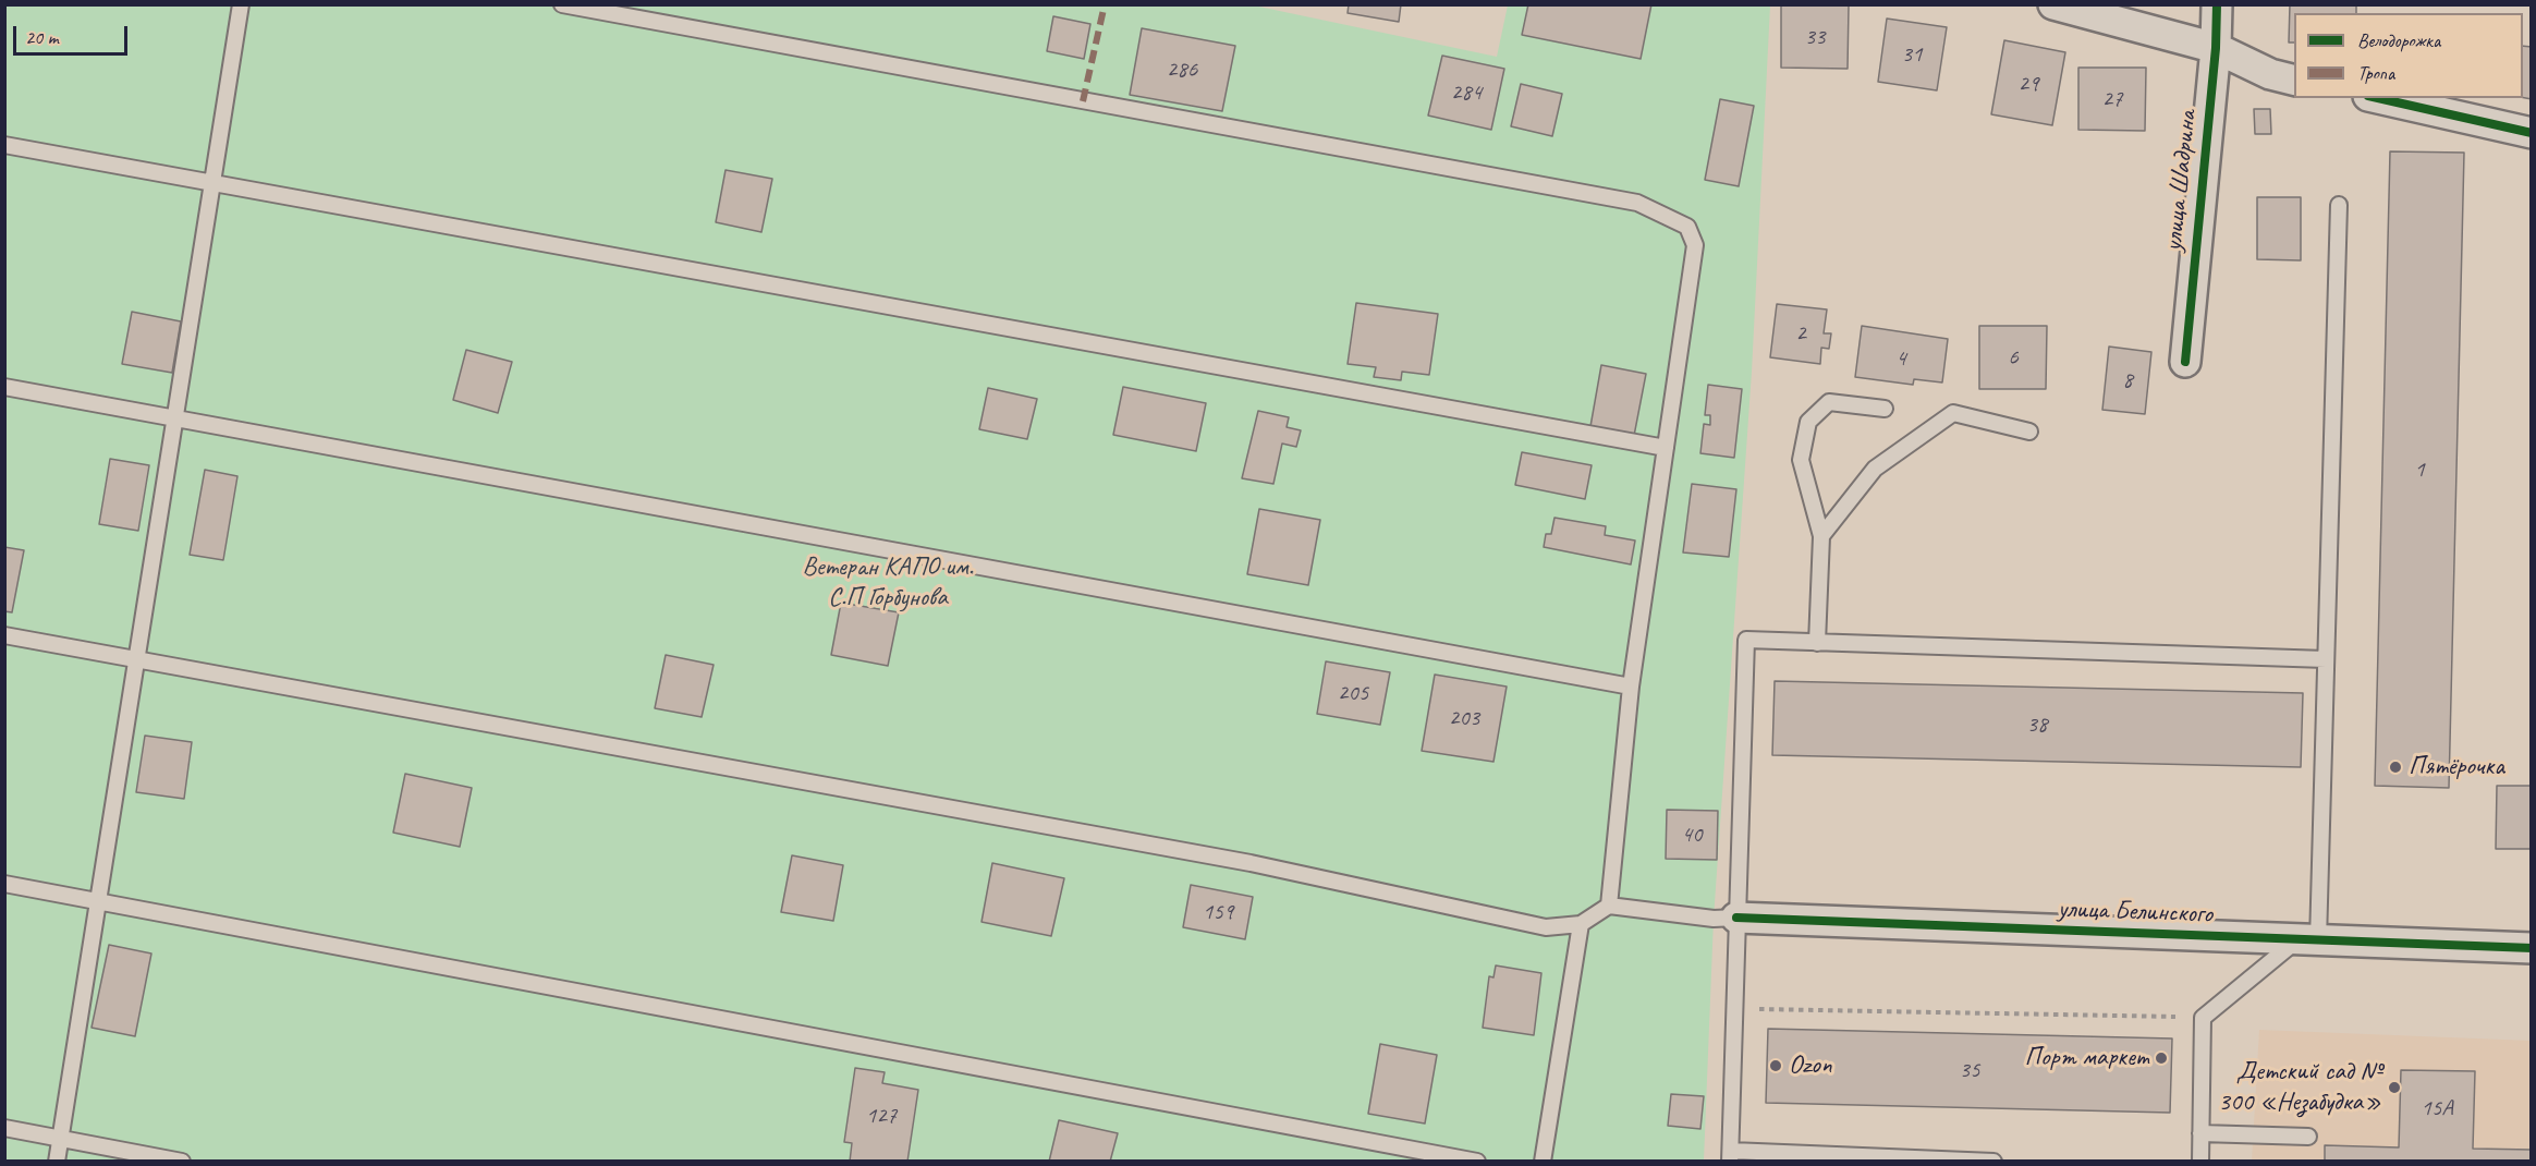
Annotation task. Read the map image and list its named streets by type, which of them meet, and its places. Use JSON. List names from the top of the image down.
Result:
{
  "streets": {
    "street": ["улица Шадрина", "улица Белинского"]
  },
  "parks": ["Ветеран КАПО им. С.П Горбунова"],
  "places": [
    "Пятёрочка",
    "Порт маркет",
    "Ozon",
    "Детский сад № 300 «Незабудка»"
  ],
  "house_numbers": [
    "33",
    "31",
    "286",
    "29",
    "284",
    "27",
    "2",
    "6",
    "4",
    "8",
    "1",
    "205",
    "203",
    "38",
    "40",
    "159",
    "35",
    "15А",
    "127"
  ],
  "legend": ["Велодорожка", "Тропа"],
  "scale_bar": "20 m"
}
